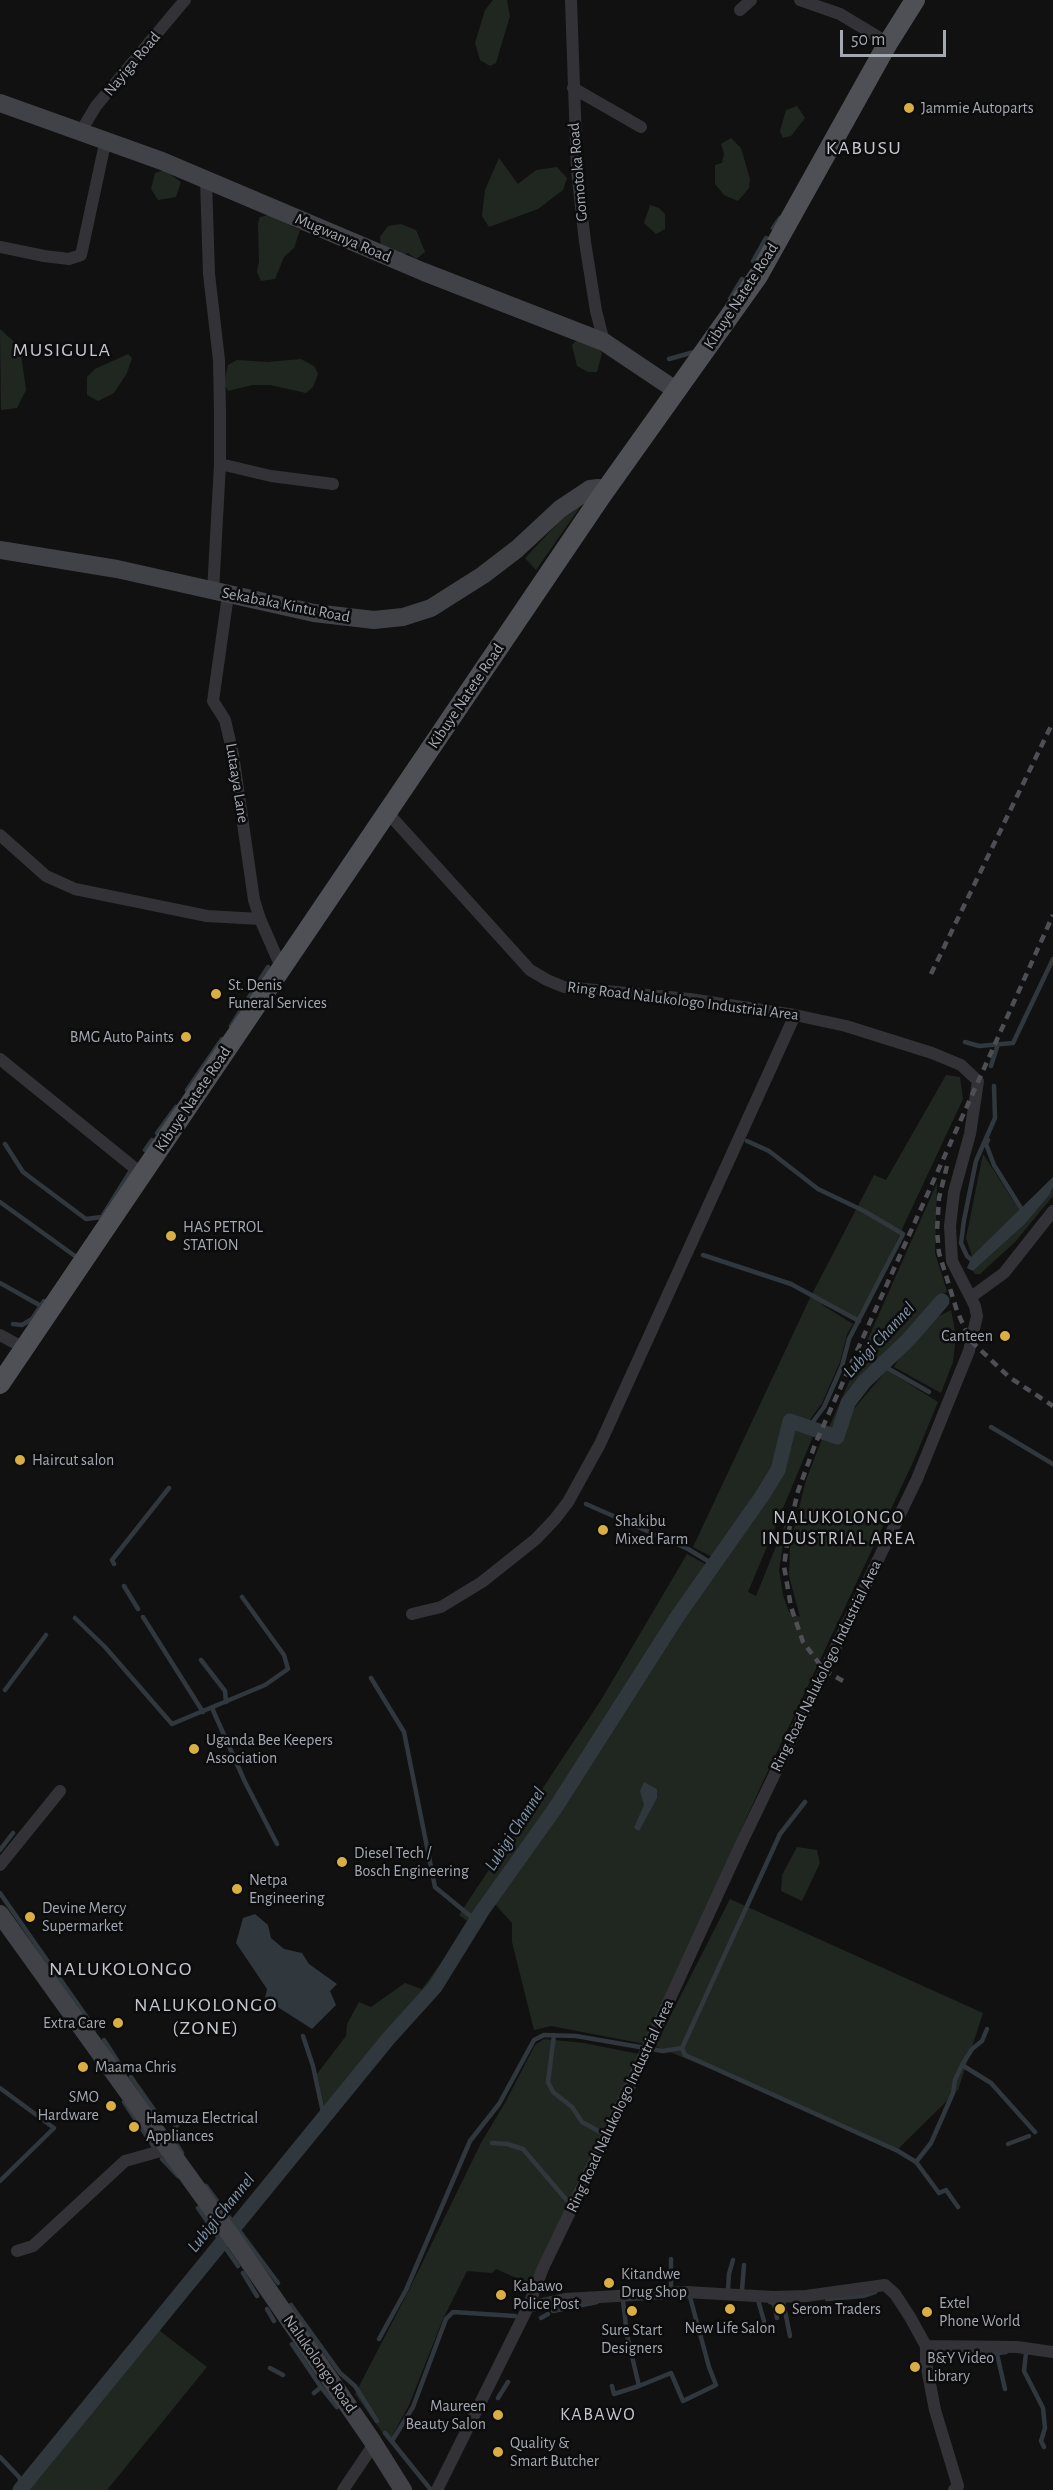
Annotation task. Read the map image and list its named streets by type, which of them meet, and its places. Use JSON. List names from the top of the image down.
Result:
{
  "streets": {
    "main road": ["Kibuye Natete Road"],
    "street": [
      "Nayiga Road",
      "Gomotoka Road",
      "Mugwanya Road",
      "Sekabaka Kintu Road",
      "Lutaaya Lane",
      "Ring Road Nalukologo Industrial Area",
      "Nalukolongo Road"
    ]
  },
  "crossings": [
    ["Nayiga Road", "Mugwanya Road"],
    ["Gomotoka Road", "Mugwanya Road"],
    ["Mugwanya Road", "Kibuye Natete Road"],
    ["Mugwanya Road", "Lutaaya Lane"],
    ["Kibuye Natete Road", "Sekabaka Kintu Road"],
    ["Kibuye Natete Road", "Lutaaya Lane"],
    ["Kibuye Natete Road", "Ring Road Nalukologo Industrial Area"],
    ["Sekabaka Kintu Road", "Lutaaya Lane"]
  ],
  "districts": [
    "KABUSU",
    "MUSIGULA",
    "NALUKOLONGO INDUSTRIAL AREA",
    "NALUKOLONGO",
    "NALUKOLONGO (ZONE)",
    "KABAWO"
  ],
  "water": ["Lubigi Channel"],
  "places": [
    "Jammie Autoparts",
    "St. Denis Funeral Services",
    "BMG Auto Paints",
    "HAS PETROL STATION",
    "Canteen",
    "Haircut salon",
    "Shakibu Mixed Farm",
    "Uganda Bee Keepers Association",
    "Diesel Tech / Bosch Engineering",
    "Netpa Engineering",
    "Devine Mercy Supermarket",
    "Extra Care",
    "Maama Chris",
    "SMO Hardware",
    "Hamuza Electrical Appliances",
    "Kitandwe Drug Shop",
    "Kabawo Police Post",
    "New Life Salon",
    "Serom Traders",
    "Sure Start Designers",
    "Extel Phone World",
    "B&Y Video Library",
    "Maureen Beauty Salon",
    "Quality & Smart Butcher"
  ],
  "scale_bar": "50 m"
}
